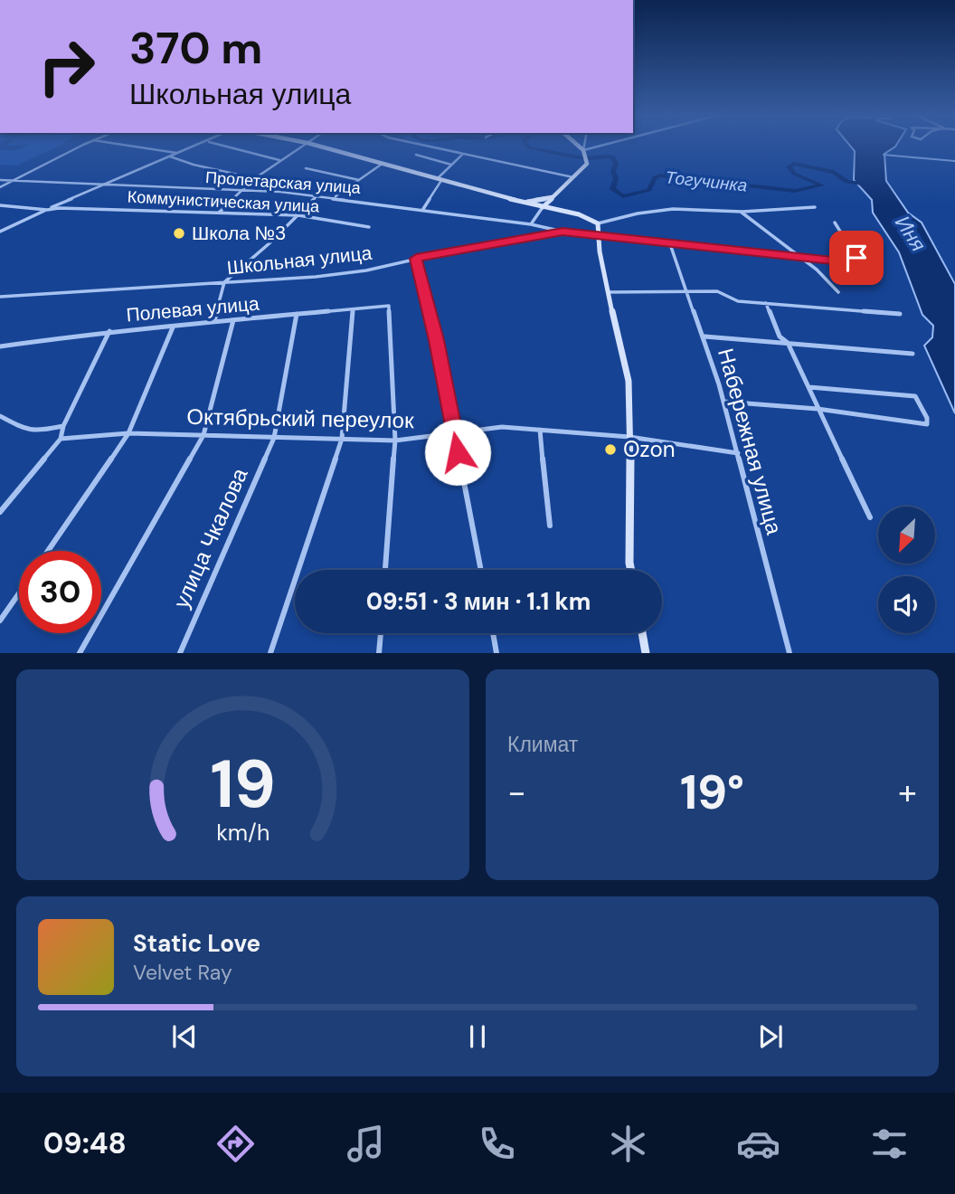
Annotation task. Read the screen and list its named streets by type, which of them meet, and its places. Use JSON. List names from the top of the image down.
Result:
{
  "streets": {
    "street": [
      "Пролетарская улица",
      "Коммунистическая улица",
      "Школьная улица",
      "Полевая улица",
      "Октябрьский переулок",
      "Набережная улица",
      "улица Чкалова"
    ]
  },
  "crossings": [
    ["Пролетарская улица", "Школьная улица"],
    ["Полевая улица", "Октябрьский переулок"],
    ["Полевая улица", "улица Чкалова"],
    ["Октябрьский переулок", "Набережная улица"],
    ["Октябрьский переулок", "улица Чкалова"]
  ],
  "water": ["Тогучинка", "Иня"],
  "places": ["Школа №3", "Ozon"],
  "north": "bottom left",
  "page": {
    "turn": ["370 m", "Школьная улица"],
    "limit": "30",
    "trip": "09:51 · 3 мин · 1.1 km",
    "tile": "Климат",
    "heat": ["−", "19°", "+"],
    "song": ["Static Love", "Velvet Ray"],
    "tabs": "09:48",
    "gauge": ["19", "km/h"]
  }
}
